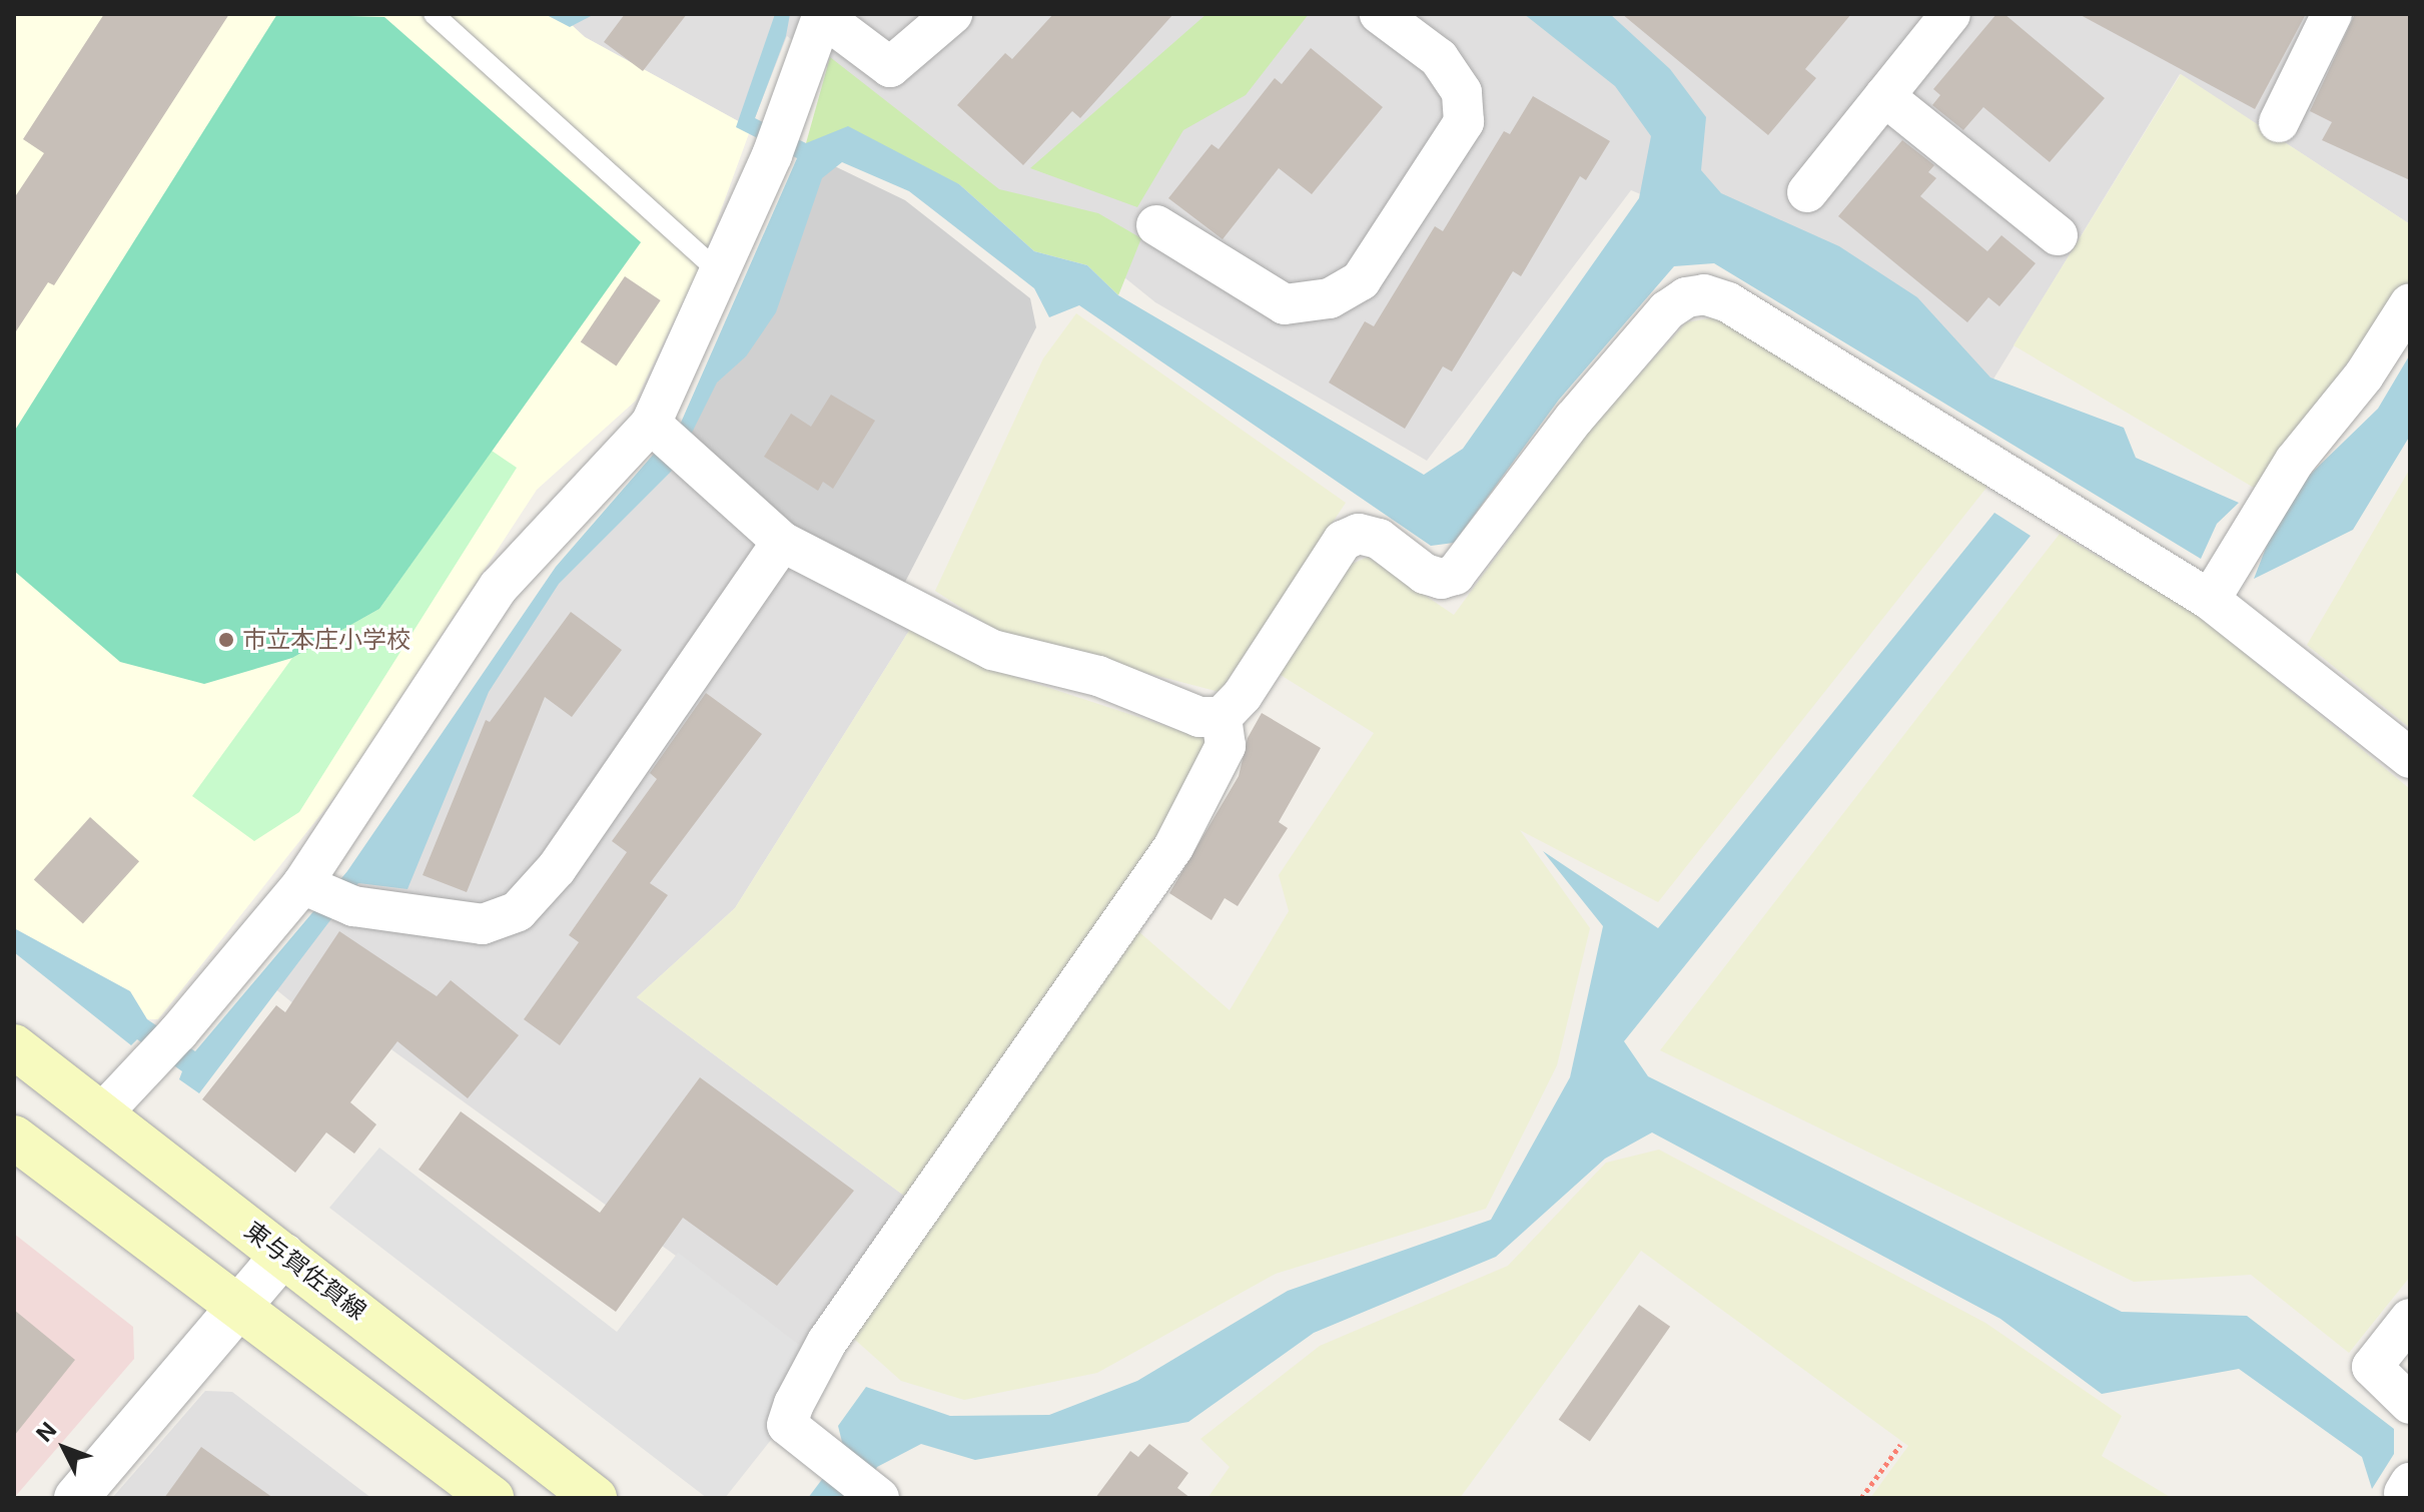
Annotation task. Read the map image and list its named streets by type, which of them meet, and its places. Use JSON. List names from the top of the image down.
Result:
{
  "streets": {
    "main road": ["東与賀佐賀線"]
  },
  "places": ["市立本庄小学校"],
  "north": "top left"
}
